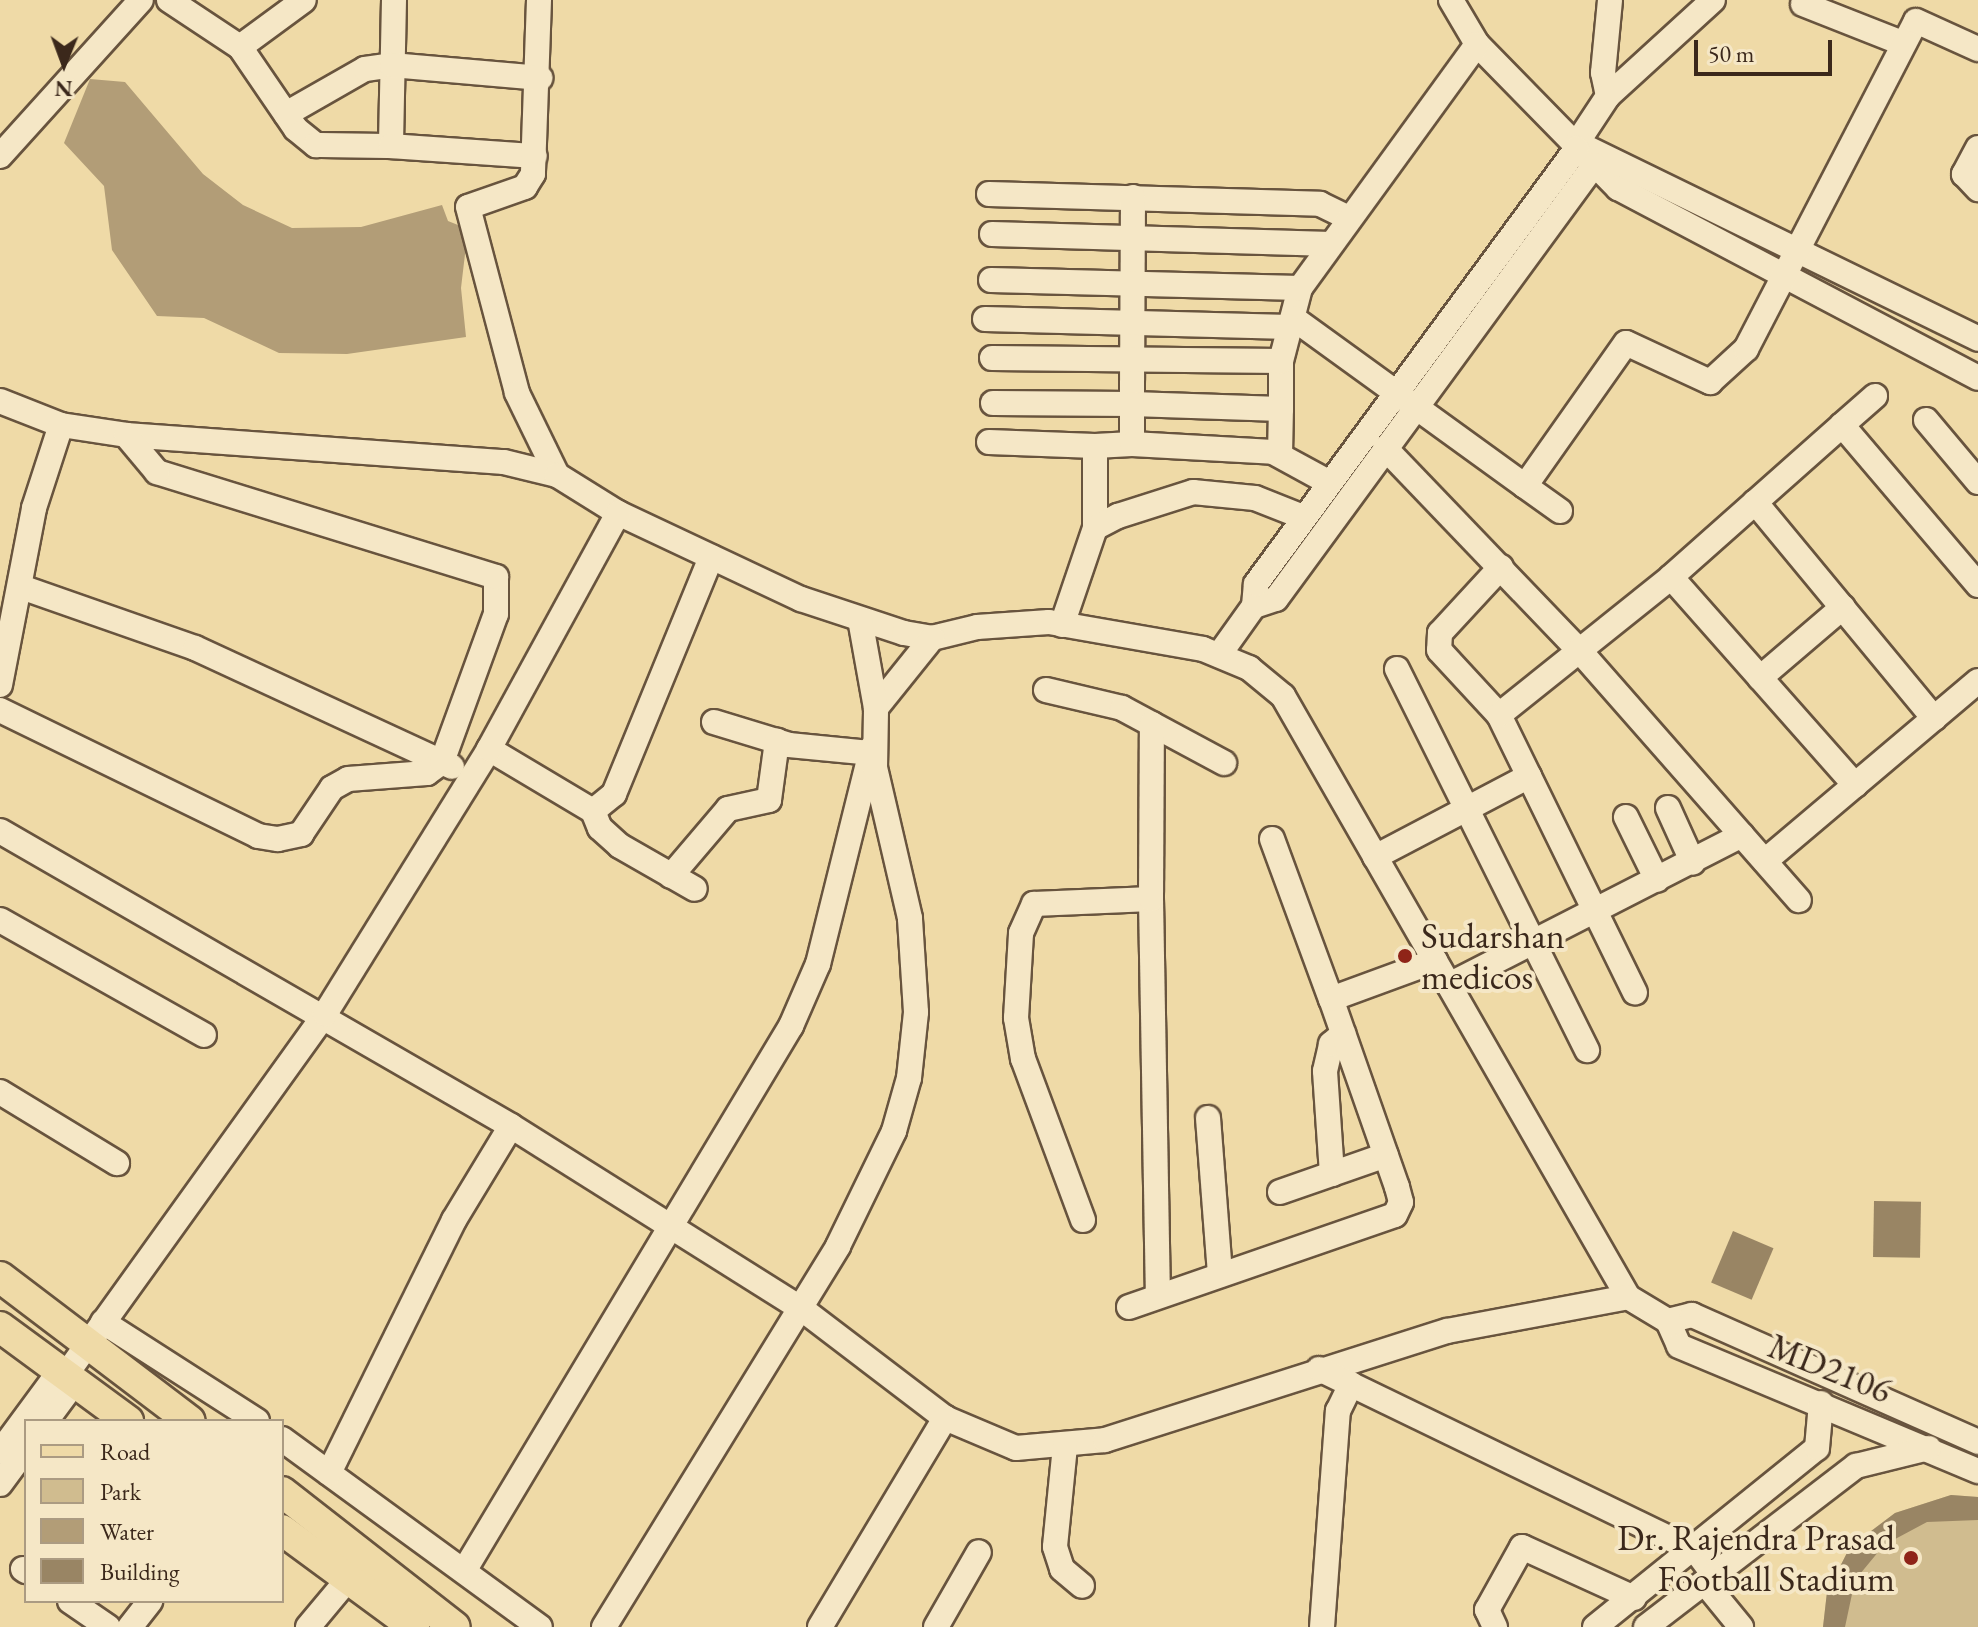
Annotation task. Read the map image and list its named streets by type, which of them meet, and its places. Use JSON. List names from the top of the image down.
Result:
{
  "streets": {
    "street": ["MD2106"]
  },
  "places": ["Sudarshan medicos", "Dr. Rajendra Prasad Football Stadium"],
  "legend": [
    "Road",
    "Park",
    "Water",
    "Building"
  ],
  "scale_bar": "50 m",
  "north": "bottom"
}
